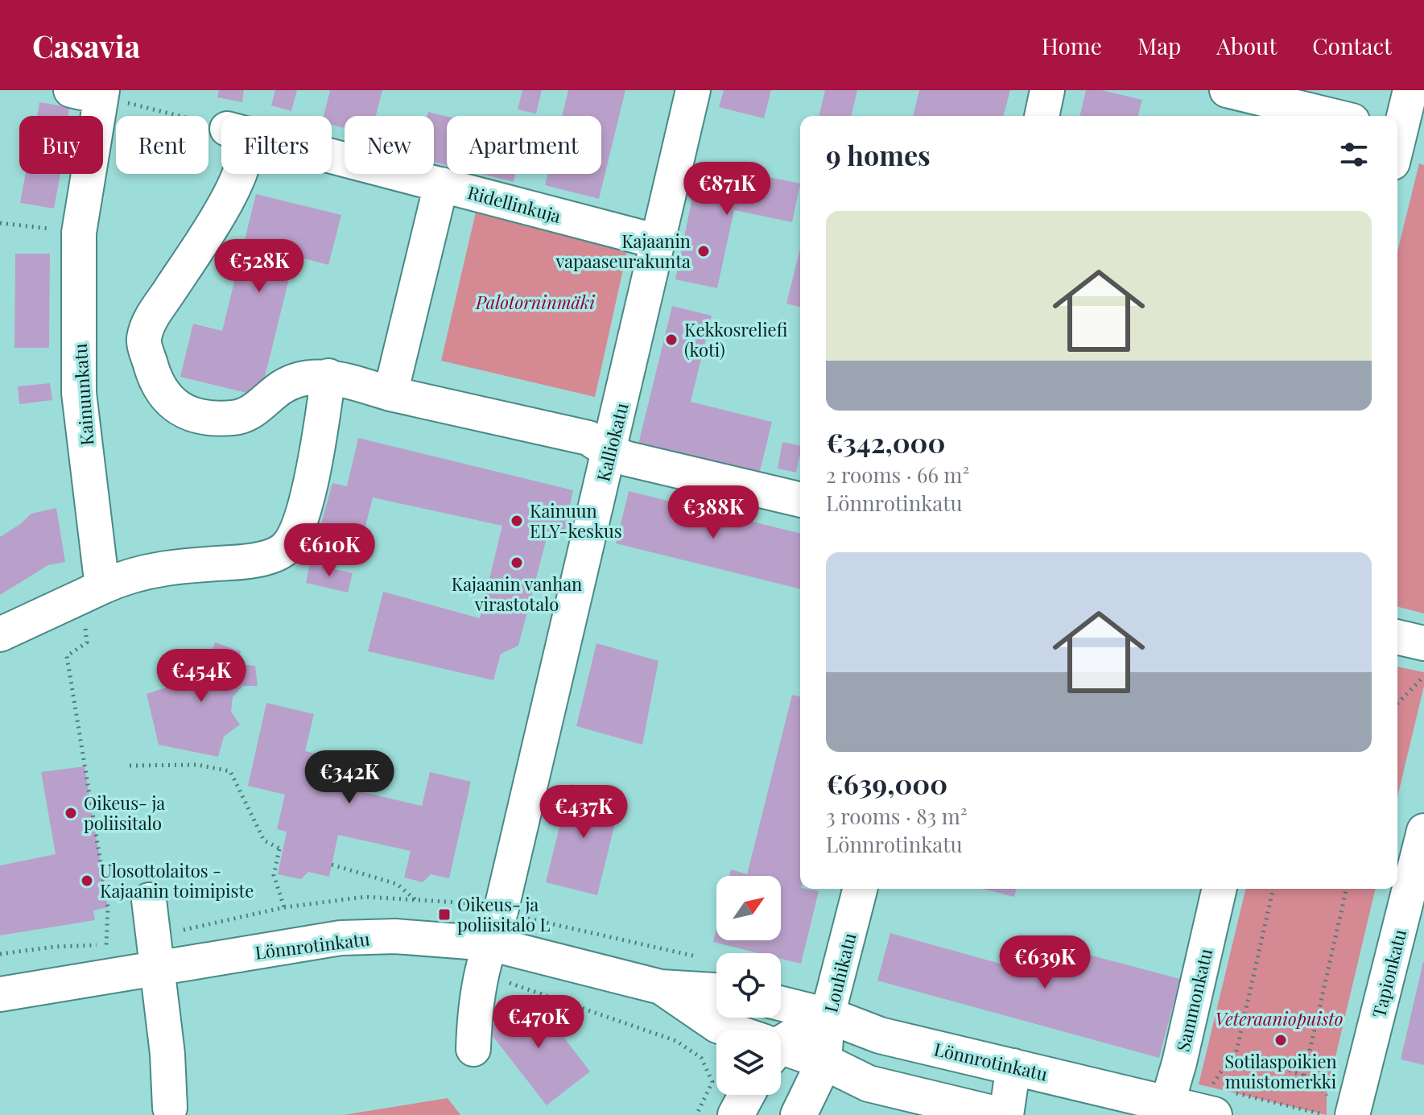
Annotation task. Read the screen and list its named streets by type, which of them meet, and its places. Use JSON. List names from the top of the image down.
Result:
{
  "streets": {
    "main road": ["Lönnrotinkatu"],
    "street": [
      "Ridellinkuja",
      "Kainuunkatu",
      "Kalliokatu",
      "Louhikatu",
      "Tapionkatu",
      "Sammonkatu"
    ]
  },
  "crossings": [
    ["Ridellinkuja", "Kalliokatu"],
    ["Kalliokatu", "Lönnrotinkatu"],
    ["Lönnrotinkatu", "Louhikatu"],
    ["Lönnrotinkatu", "Sammonkatu"]
  ],
  "parks": ["Palotorninmäki", "Veteraaniopuisto"],
  "places": {
    "other": [
      "Kajaanin vapaaseurakunta",
      "Kekkosreliefi (koti)",
      "Kainuun ELY-keskus",
      "Kajaanin vanhan virastotalo",
      "Oikeus- ja poliisitalo",
      "Ulosottolaitos - Kajaanin toimipiste",
      "Sotilaspoikien muistomerkki"
    ],
    "transit": ["Oikeus- ja poliisitalo L"]
  },
  "north": "top right",
  "page": {
    "header": "Casavia",
    "nav": [
      "Home",
      "Map",
      "About",
      "Contact"
    ],
    "chip": [
      "Buy",
      "Rent",
      "Filters",
      "New",
      "Apartment"
    ],
    "heading": "9 homes",
    "price": [
      "€871K",
      "€528K",
      "€388K",
      "€610K",
      "€454K",
      "€342K",
      "€437K",
      "€639K",
      "€470K"
    ],
    "list": [
      {
        "name": "€342,000",
        "note": "2 rooms · 66 m² · Lönnrotinkatu"
      },
      {
        "name": "€639,000",
        "note": "3 rooms · 83 m² · Lönnrotinkatu"
      }
    ]
  }
}
